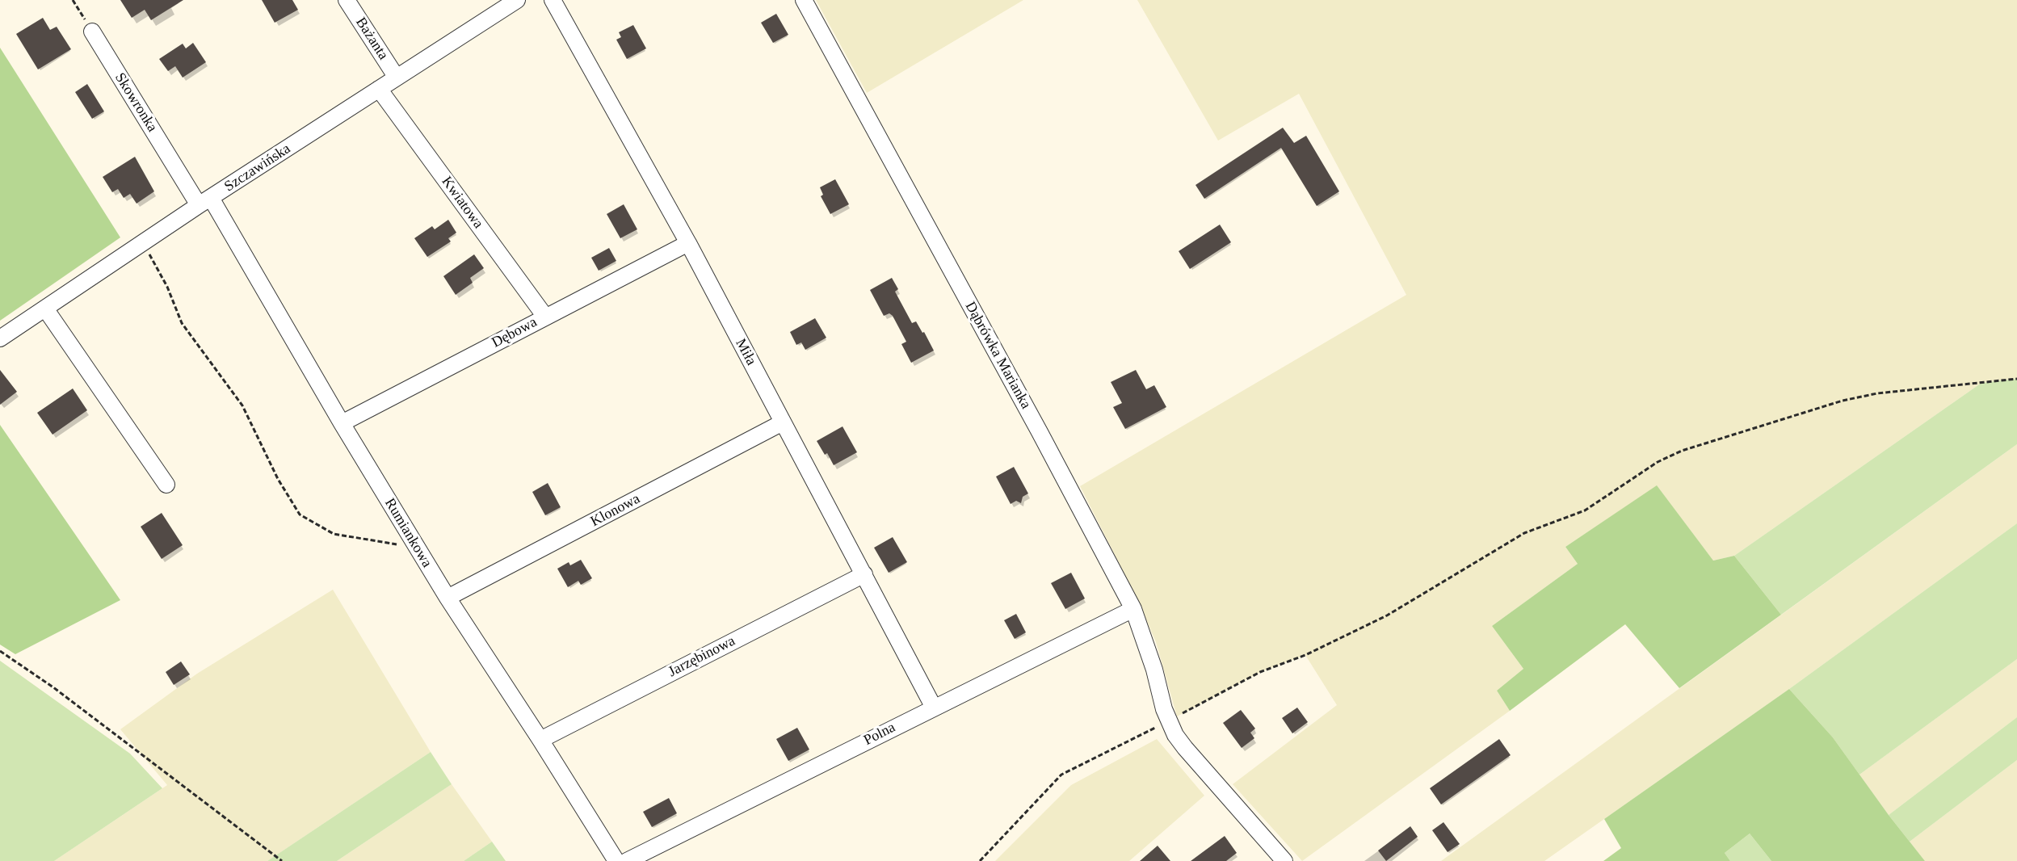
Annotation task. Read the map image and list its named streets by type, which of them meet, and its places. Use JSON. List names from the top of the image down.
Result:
{
  "streets": {
    "street": [
      "Bażanta",
      "Skowronka",
      "Szczawińska",
      "Kwiatowa",
      "Dębowa",
      "Miła",
      "Dąbrówka Marianka",
      "Klonowa",
      "Rumiankowa",
      "Jarzębinowa",
      "Polna"
    ]
  },
  "crossings": [
    ["Bażanta", "Szczawińska"],
    ["Skowronka", "Szczawińska"],
    ["Skowronka", "Rumiankowa"],
    ["Szczawińska", "Kwiatowa"],
    ["Szczawińska", "Rumiankowa"],
    ["Kwiatowa", "Dębowa"],
    ["Dębowa", "Miła"],
    ["Dębowa", "Rumiankowa"],
    ["Miła", "Klonowa"],
    ["Miła", "Jarzębinowa"],
    ["Miła", "Polna"],
    ["Dąbrówka Marianka", "Polna"],
    ["Klonowa", "Rumiankowa"],
    ["Rumiankowa", "Jarzębinowa"]
  ]
}
